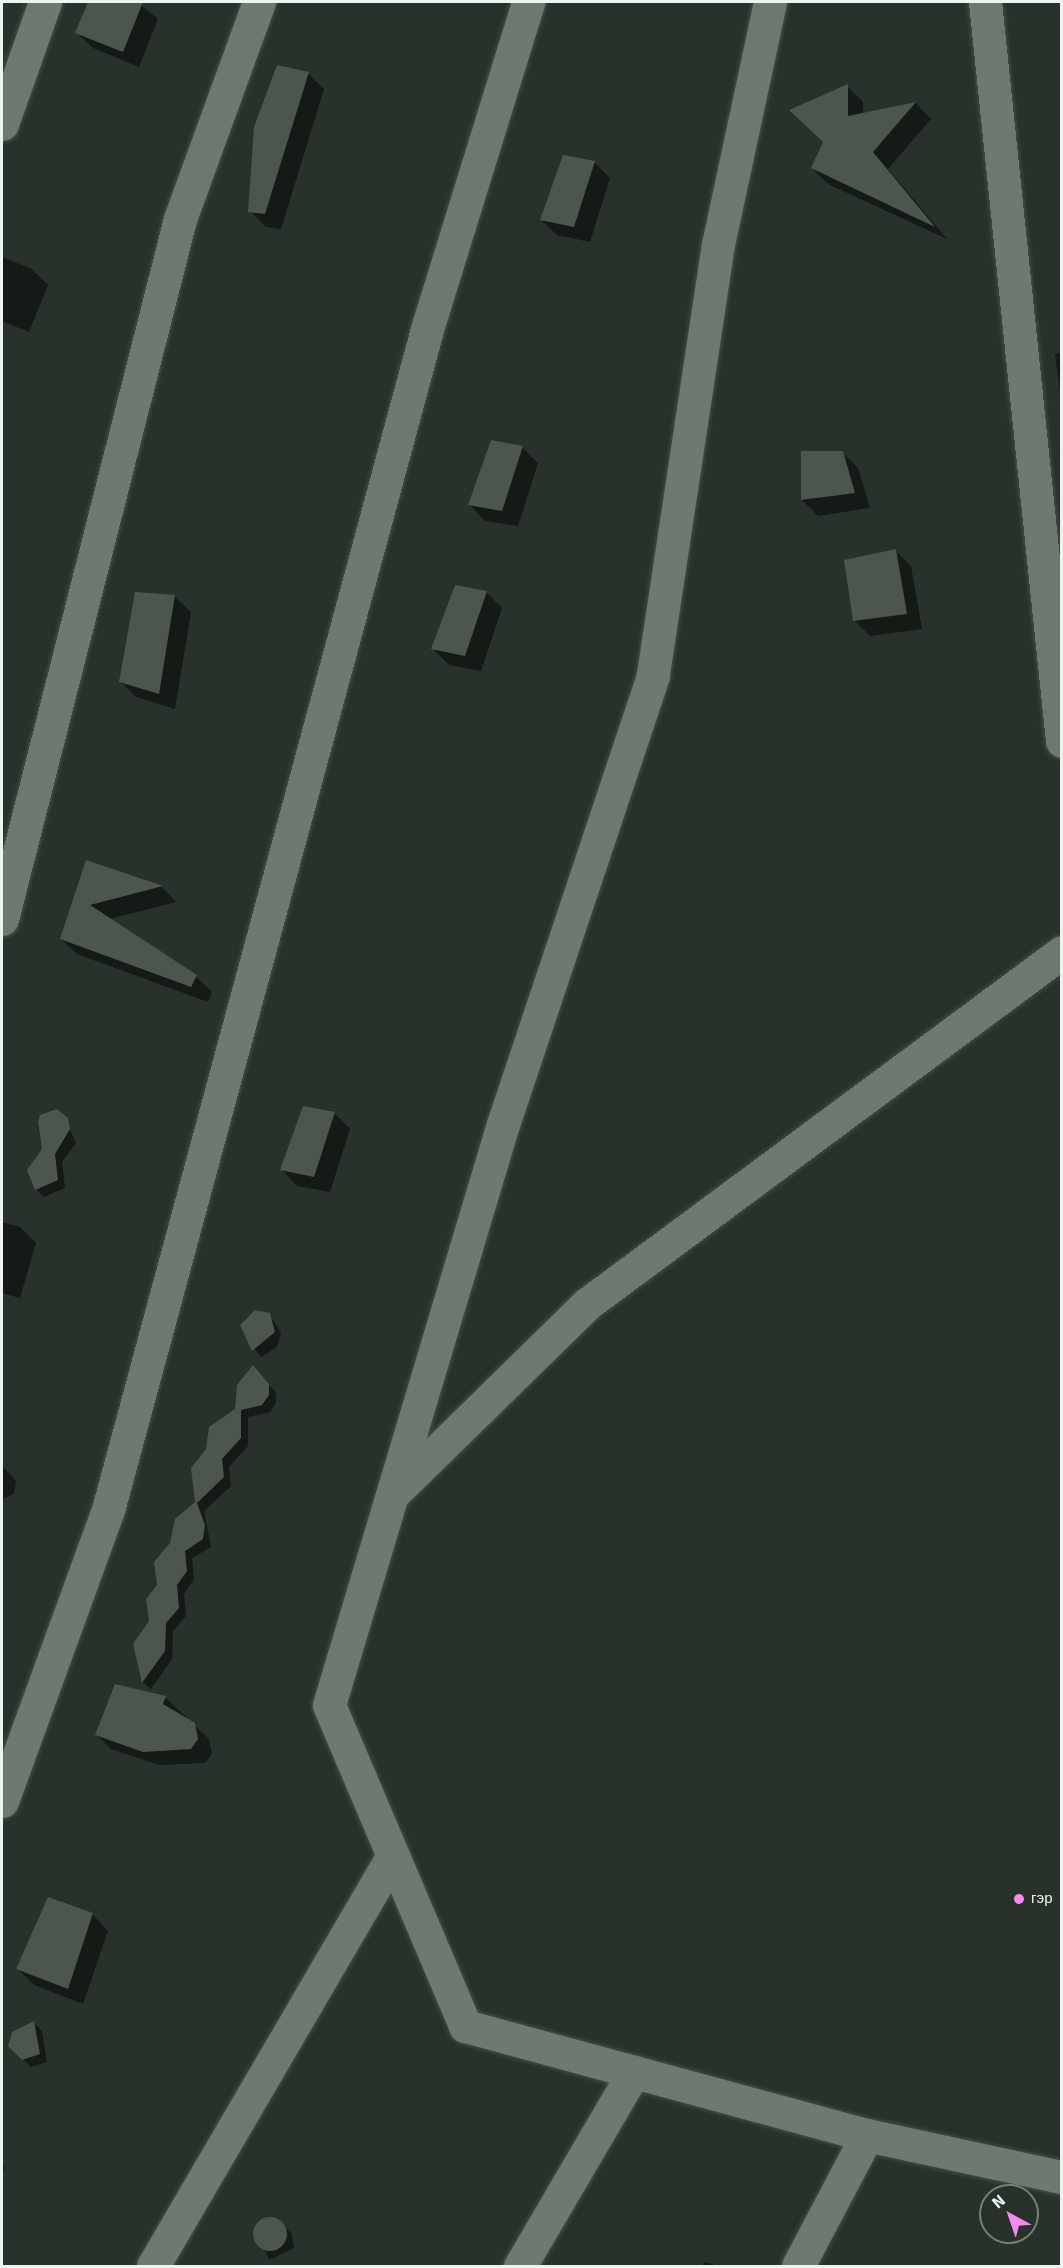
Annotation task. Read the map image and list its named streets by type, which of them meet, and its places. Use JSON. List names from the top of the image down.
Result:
{
  "places": ["гэр"],
  "north": "top left"
}
